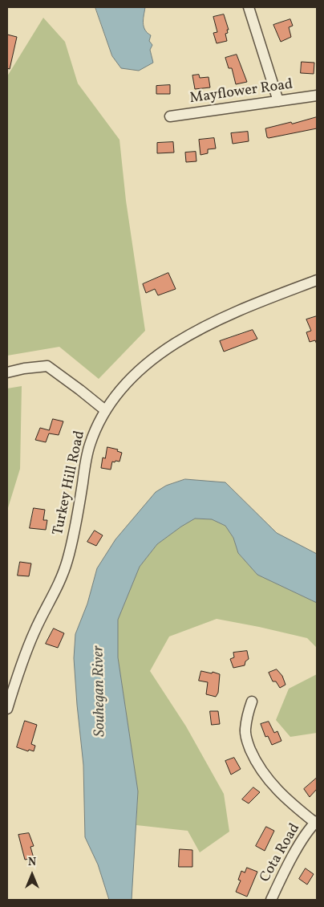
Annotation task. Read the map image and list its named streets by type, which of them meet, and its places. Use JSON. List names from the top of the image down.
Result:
{
  "streets": {
    "street": ["Mayflower Road", "Turkey Hill Road", "Cota Road"]
  },
  "water": ["Souhegan River"],
  "north": "top"
}
